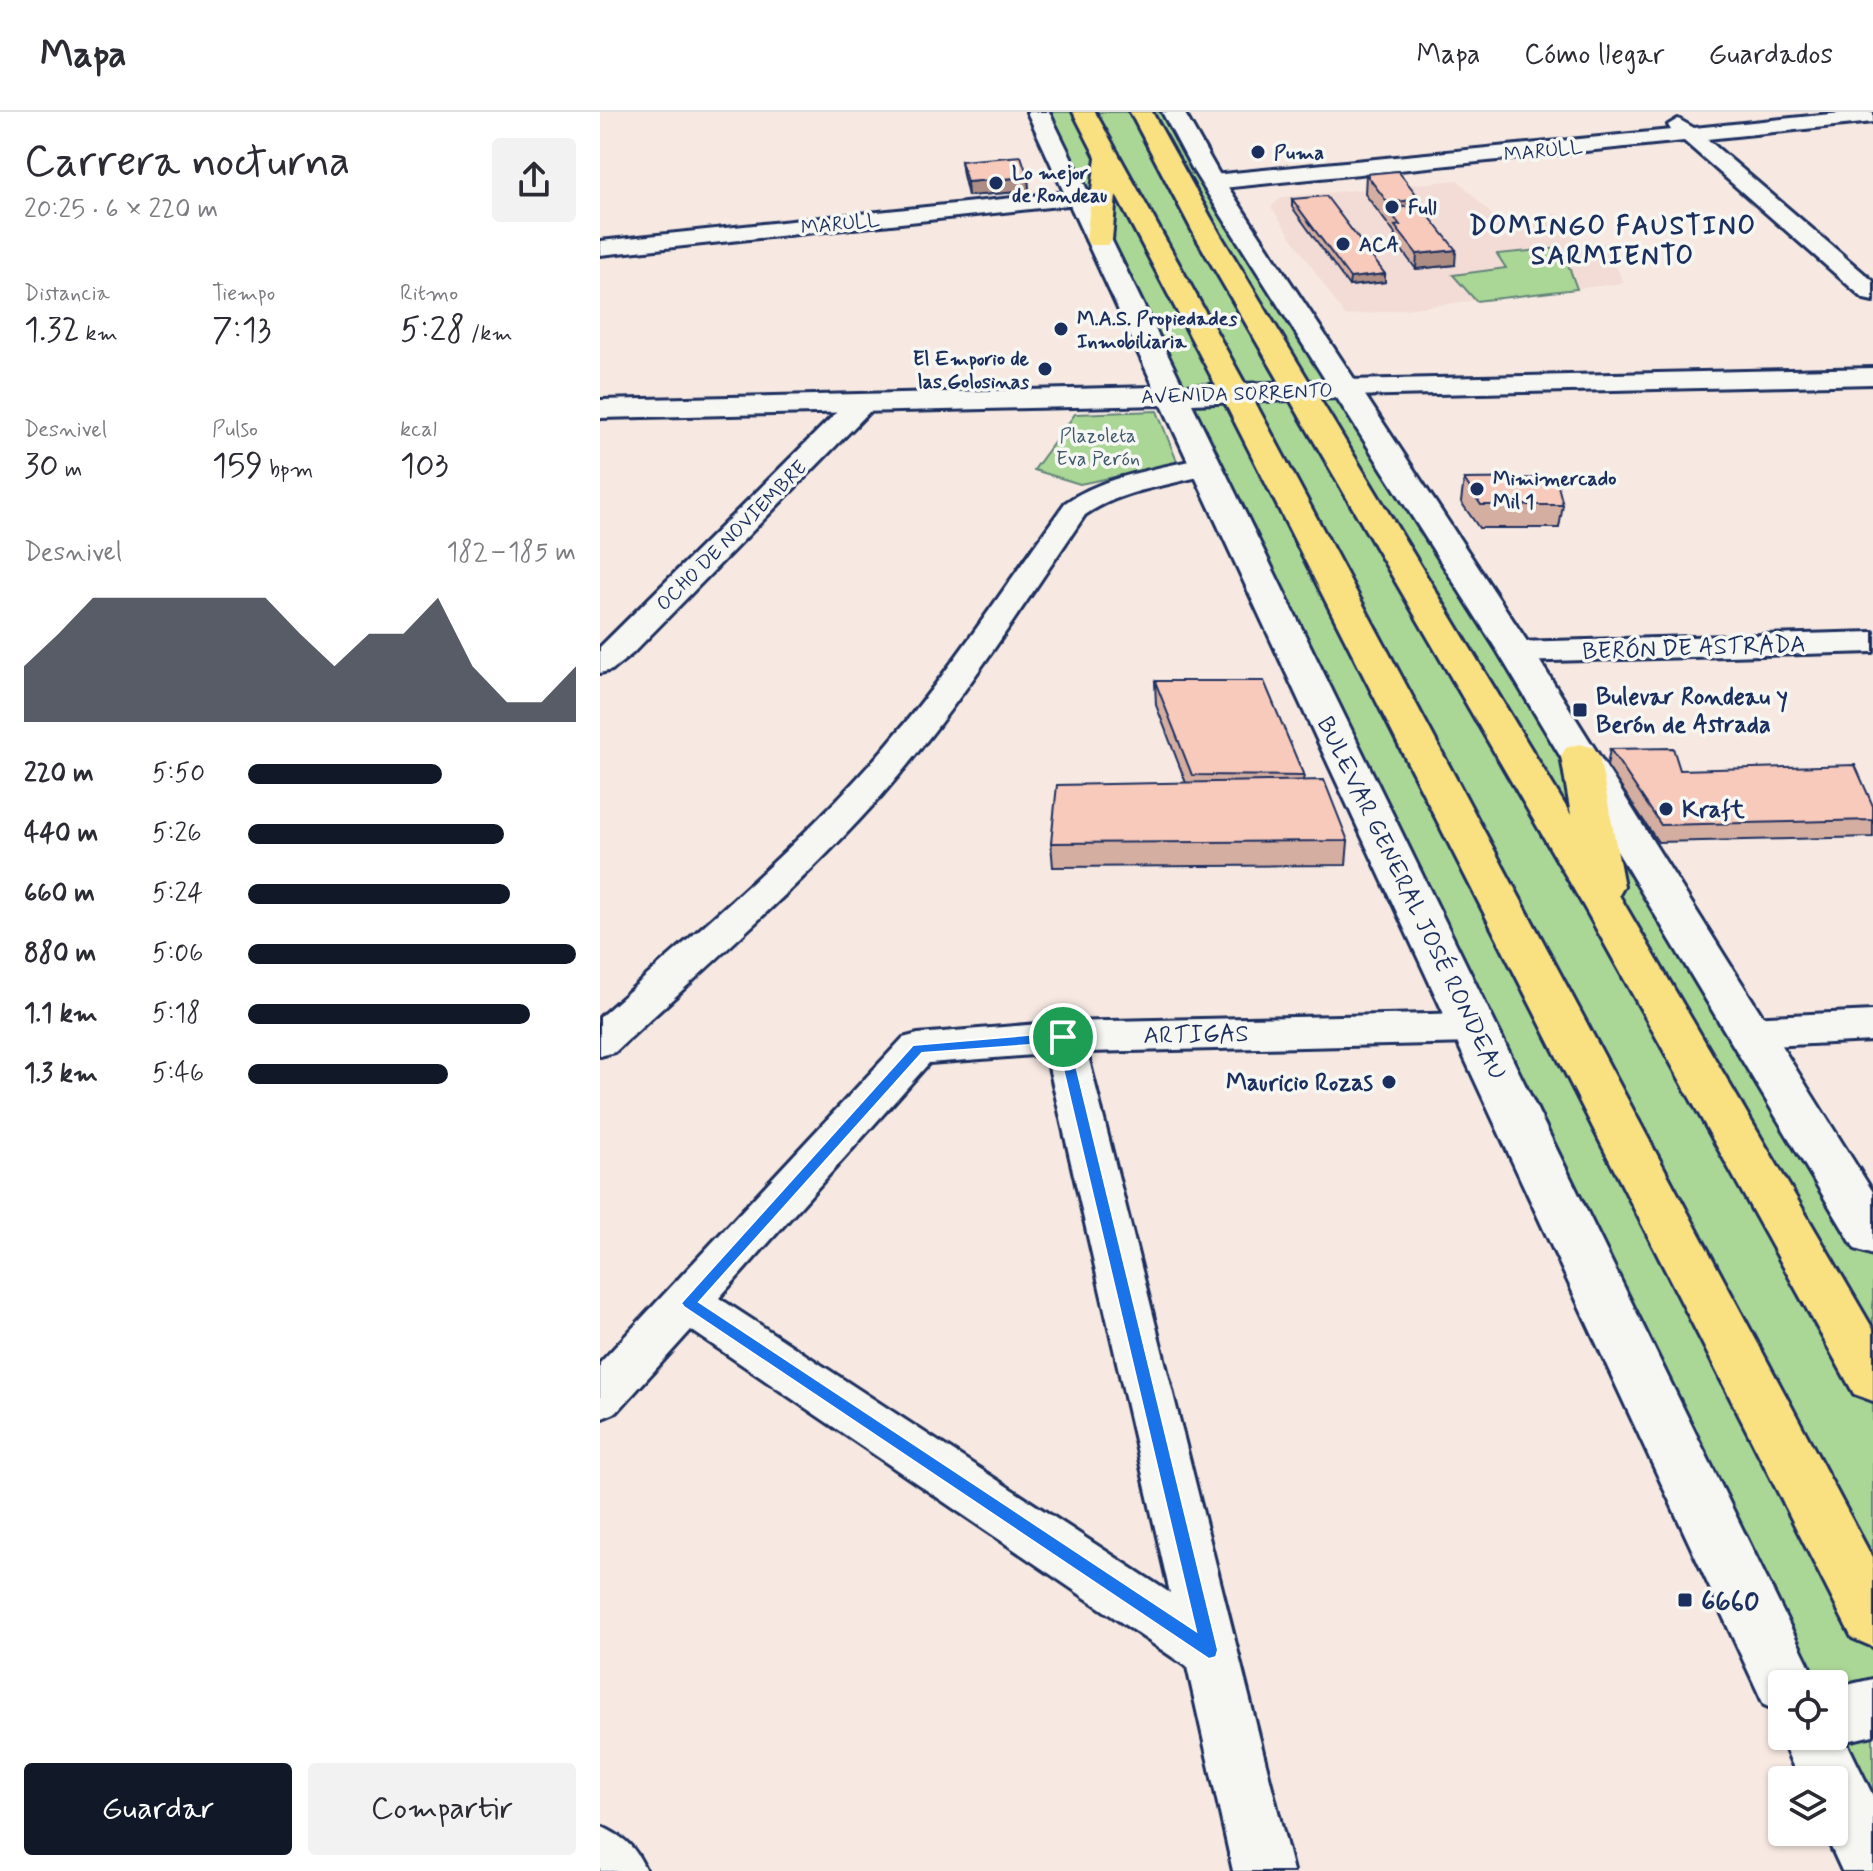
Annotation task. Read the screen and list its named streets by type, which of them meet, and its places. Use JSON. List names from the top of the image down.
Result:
{
  "streets": {
    "main road": ["AVENIDA SORRENTO", "BULEVAR GENERAL JOSÉ RONDEAU"],
    "street": [
      "MARULL",
      "OCHO DE NOVIEMBRE",
      "BERÓN DE ASTRADA",
      "ARTIGAS"
    ]
  },
  "crossings": [
    ["MARULL", "BULEVAR GENERAL JOSÉ RONDEAU"],
    ["AVENIDA SORRENTO", "OCHO DE NOVIEMBRE"],
    ["AVENIDA SORRENTO", "BULEVAR GENERAL JOSÉ RONDEAU"],
    ["BULEVAR GENERAL JOSÉ RONDEAU", "ARTIGAS"]
  ],
  "districts": ["DOMINGO FAUSTINO SARMIENTO"],
  "parks": ["Plazoleta Eva Perón"],
  "places": {
    "other": [
      "Puma",
      "Lo mejor de Rondeau",
      "Full",
      "ACA",
      "M.A.S. Propiedades Inmobiliaria",
      "El Emporio de las Golosinas",
      "Mimimercado Mil 1",
      "Kraft",
      "Mauricio Rozas"
    ],
    "transit": ["Bulevar Rondeau y Berón de Astrada", "6660"]
  },
  "page": {
    "header": "Mapa",
    "nav": ["Mapa", "Cómo llegar", "Guardados"],
    "heading": ["Carrera nocturna", "20:25 · 6 × 220 m"],
    "stats": [
      ["Distancia", "1.32 km"],
      ["Tiempo", "7:13"],
      ["Ritmo", "5:28 /km"],
      ["Desnivel", "30 m"],
      ["Pulso", "159 bpm"],
      ["kcal", "103"]
    ],
    "chart": ["Desnivel", "182–185 m"],
    "list": [
      {
        "name": "220 m",
        "note": "5:50"
      },
      {
        "name": "440 m",
        "note": "5:26"
      },
      {
        "name": "660 m",
        "note": "5:24"
      },
      {
        "name": "880 m",
        "note": "5:06"
      },
      {
        "name": "1.1 km",
        "note": "5:18"
      },
      {
        "name": "1.3 km",
        "note": "5:46"
      }
    ],
    "buttons": ["Guardar", "Compartir"]
  }
}
